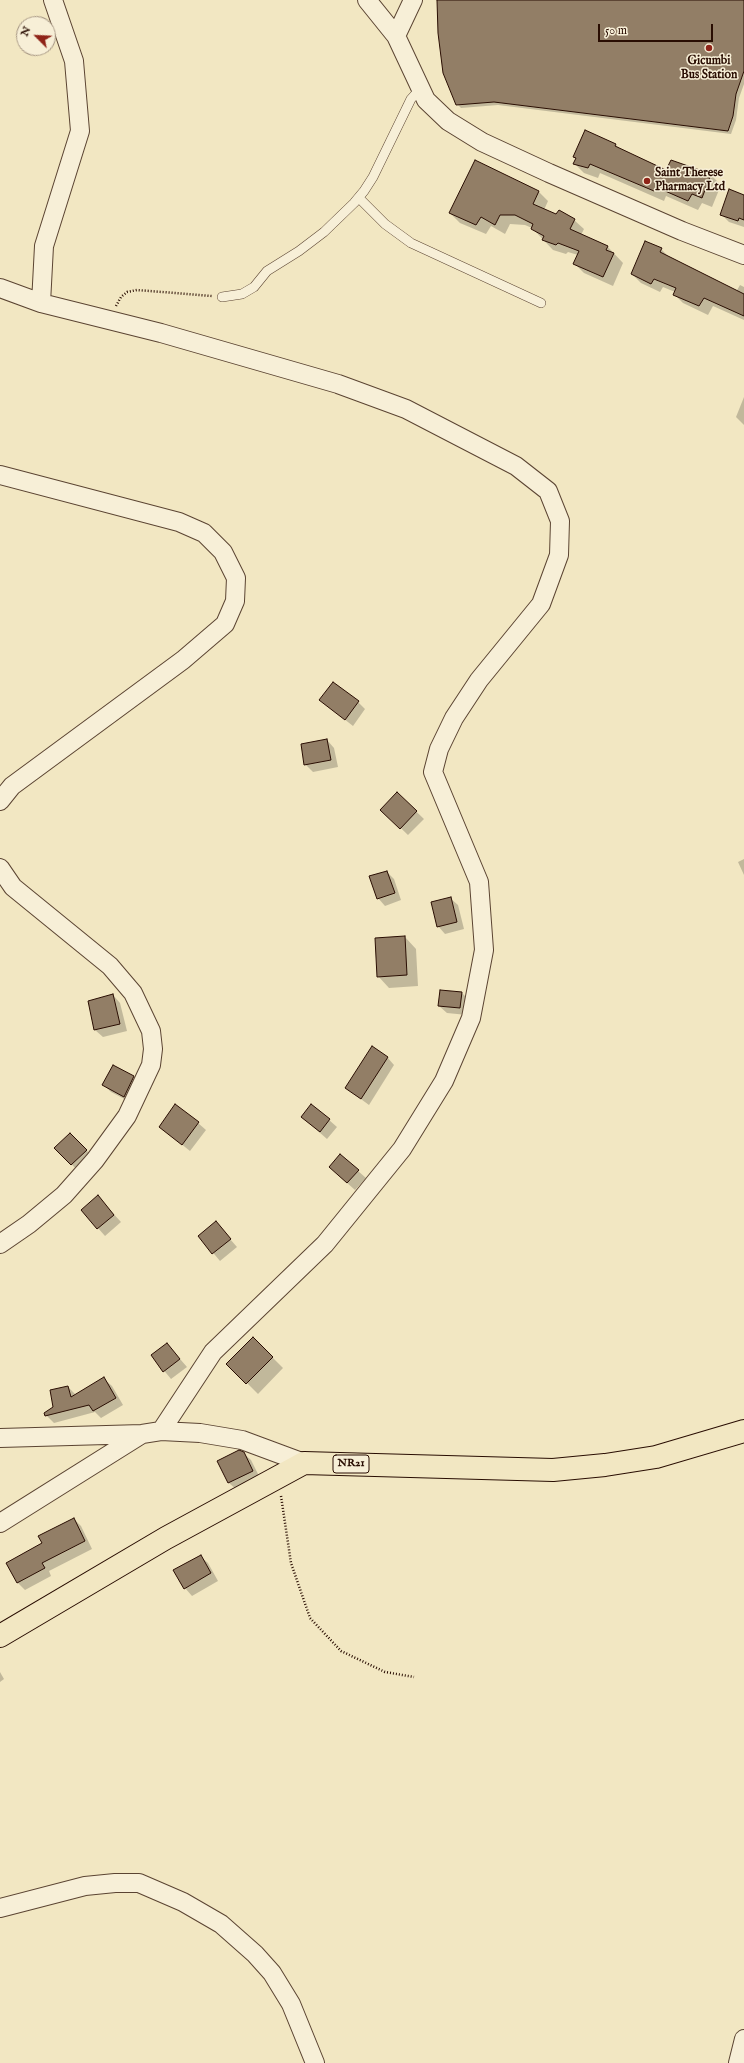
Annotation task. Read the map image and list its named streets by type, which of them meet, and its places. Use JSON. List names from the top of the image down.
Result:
{
  "streets": {
    "main road": ["NR21"]
  },
  "places": ["Gicumbi Bus Station", "Saint Therese Pharmacy Ltd"],
  "scale_bar": "50 m",
  "north": "top left"
}
